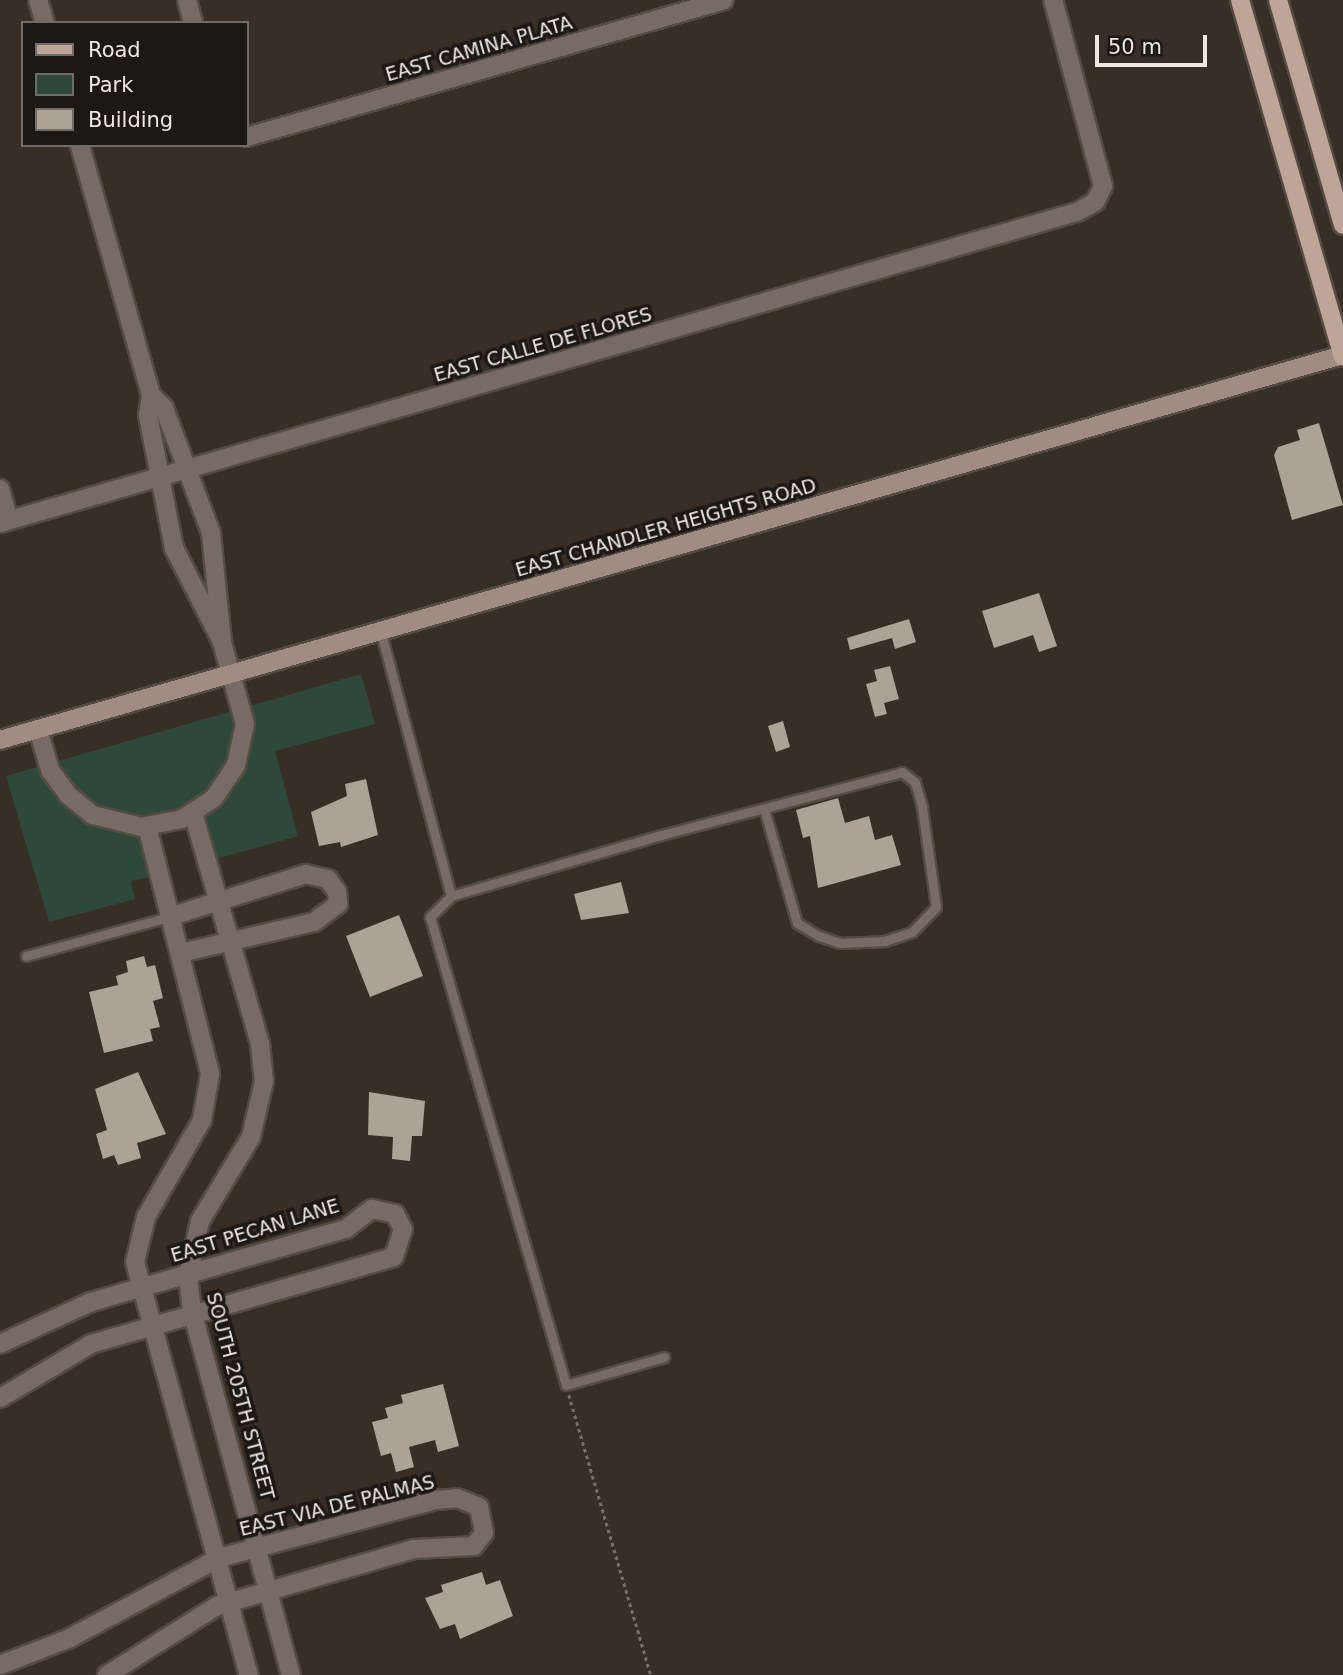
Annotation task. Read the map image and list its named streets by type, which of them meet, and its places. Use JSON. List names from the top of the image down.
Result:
{
  "streets": {
    "main road": ["EAST CHANDLER HEIGHTS ROAD"],
    "street": [
      "EAST CAMINA PLATA",
      "EAST CALLE DE FLORES",
      "EAST PECAN LANE",
      "SOUTH 205TH STREET",
      "EAST VIA DE PALMAS"
    ]
  },
  "crossings": [
    ["EAST PECAN LANE", "SOUTH 205TH STREET"],
    ["SOUTH 205TH STREET", "EAST VIA DE PALMAS"]
  ],
  "legend": ["Road", "Park", "Building"],
  "scale_bar": "50 m"
}
